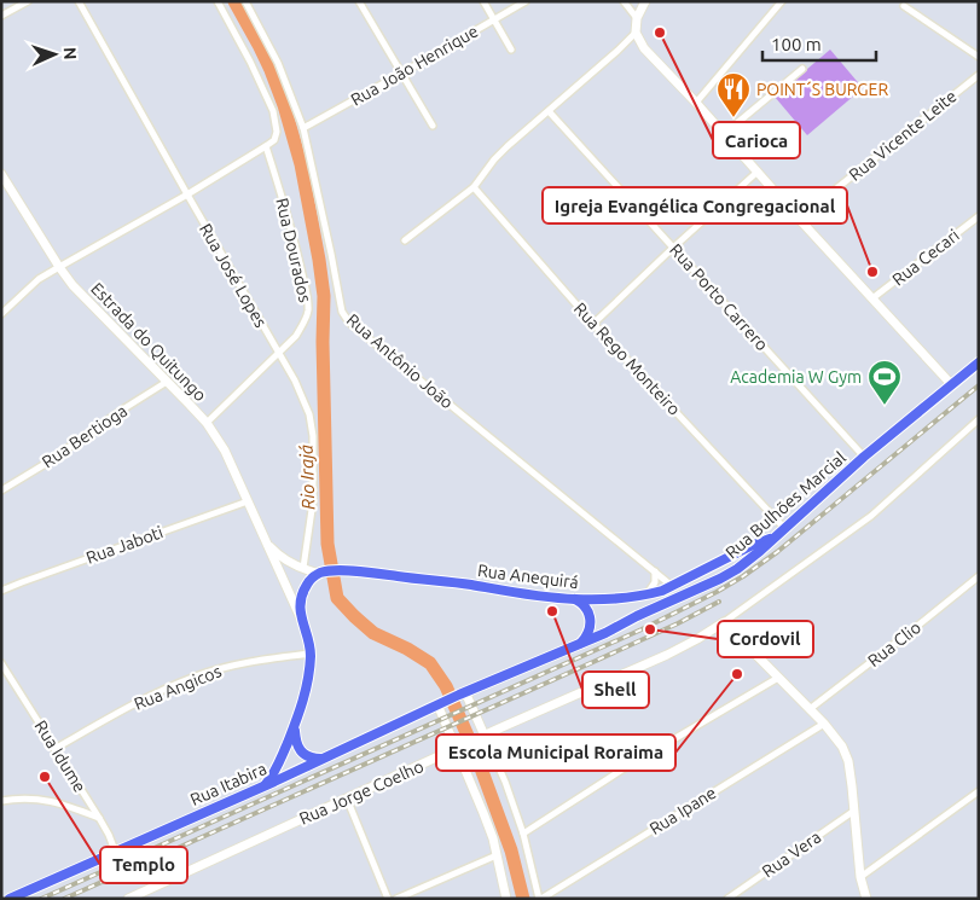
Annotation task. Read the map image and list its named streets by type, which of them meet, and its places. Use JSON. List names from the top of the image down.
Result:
{
  "streets": {
    "main road": [
      "Estrada do Quitungo",
      "Rua Bulhões Marcial",
      "Rua Anequirá",
      "Rua Itabira"
    ],
    "street": [
      "Rua João Henrique",
      "Rua Vicente Leite",
      "Rua Dourados",
      "Rua Cecari",
      "Rua José Lopes",
      "Rua Porto Carrero",
      "Rua Rego Monteiro",
      "Rua Antônio João",
      "Rua Bertioga",
      "Rua Jaboti",
      "Rua Clio",
      "Rua Angicos",
      "Rua Idume",
      "Rua Jorge Coelho",
      "Rua Ipane",
      "Rua Vera"
    ]
  },
  "crossings": [
    ["Rua João Henrique", "Rua Antônio João"],
    ["Rua Dourados", "Rua José Lopes"],
    ["Rua Dourados", "Estrada do Quitungo"],
    ["Rua José Lopes", "Estrada do Quitungo"],
    ["Rua Porto Carrero", "Rua Bulhões Marcial"],
    ["Estrada do Quitungo", "Rua Bertioga"],
    ["Estrada do Quitungo", "Rua Jaboti"],
    ["Estrada do Quitungo", "Rua Anequirá"],
    ["Estrada do Quitungo", "Rua Angicos"],
    ["Estrada do Quitungo", "Rua Itabira"],
    ["Rua Rego Monteiro", "Rua Bulhões Marcial"],
    ["Rua Antônio João", "Rua Anequirá"],
    ["Rua Bulhões Marcial", "Rua Anequirá"],
    ["Rua Bulhões Marcial", "Rua Itabira"],
    ["Rua Angicos", "Rua Idume"],
    ["Rua Idume", "Rua Itabira"]
  ],
  "water": ["Rio Irajá"],
  "places": {
    "other": [
      "Carioca",
      "Igreja Evangélica Congregacional",
      "Shell",
      "Cordovil",
      "Escola Municipal Roraima",
      "Templo"
    ],
    "restaurant": ["POINT´S BURGER"],
    "sports": ["Academia W Gym"]
  },
  "scale_bar": "100 m",
  "north": "right"
}
